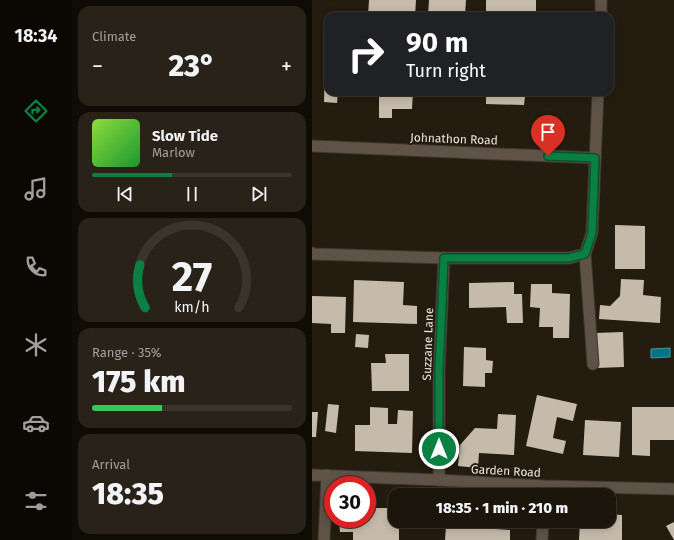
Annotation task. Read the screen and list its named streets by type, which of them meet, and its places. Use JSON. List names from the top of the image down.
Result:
{
  "streets": {
    "street": ["Johnathon Road", "Suzzane Lane", "Garden Road"]
  },
  "crossings": [
    ["Suzzane Lane", "Garden Road"]
  ],
  "page": {
    "tabs": "18:34",
    "tile": [
      "Climate",
      ["Range · 35%", "175 km"],
      ["Arrival", "18:35"]
    ],
    "turn": ["90 m", "Turn right"],
    "heat": ["−", "23°", "+"],
    "song": ["Slow Tide", "Marlow"],
    "limit": "30",
    "trip": "18:35 · 1 min · 210 m",
    "gauge": ["27", "km/h"]
  }
}
